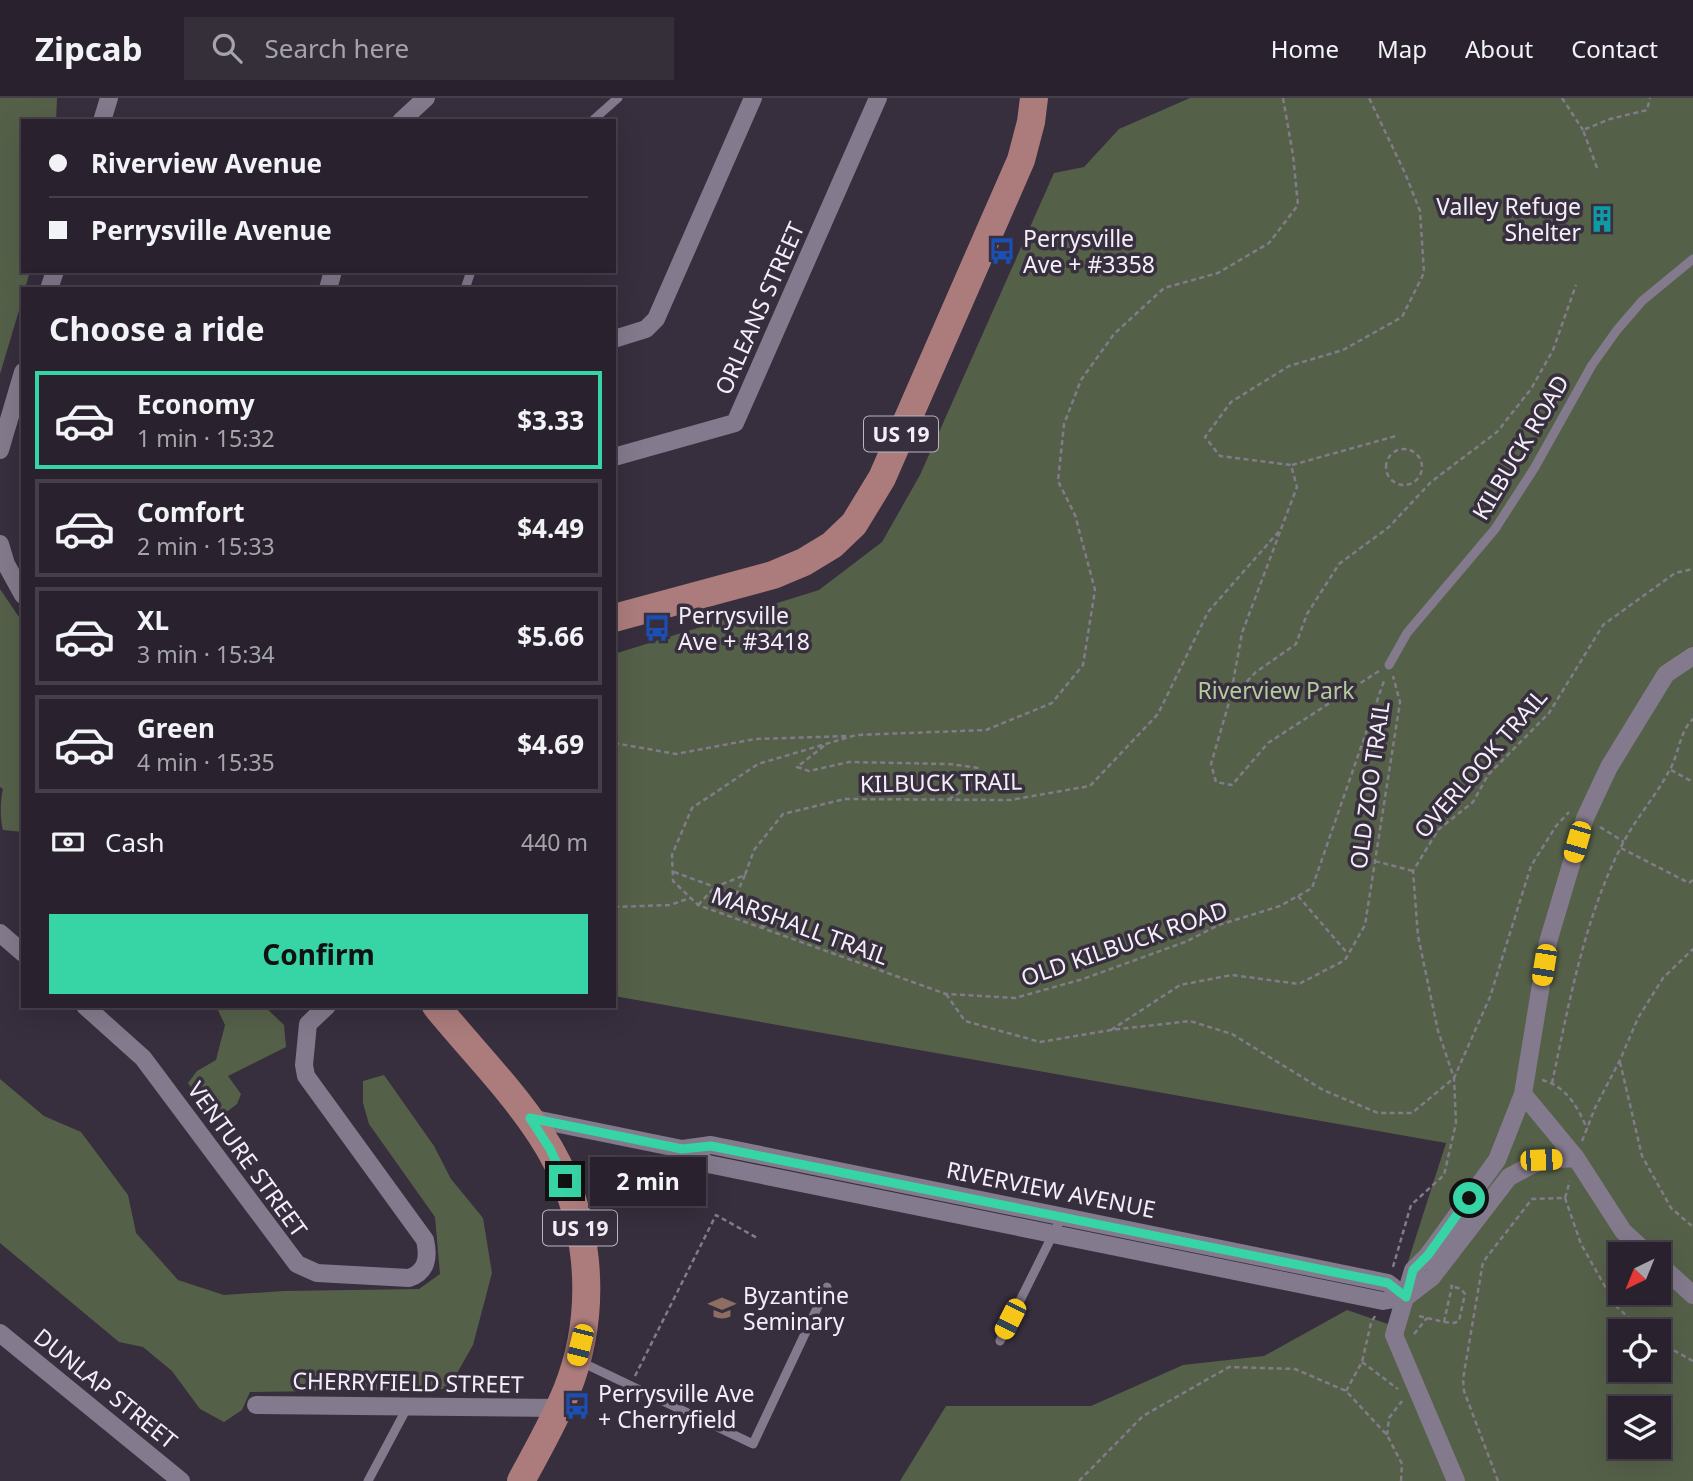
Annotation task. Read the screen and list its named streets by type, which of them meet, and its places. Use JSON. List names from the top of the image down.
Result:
{
  "streets": {
    "main road": ["US 19"],
    "street": [
      "ORLEANS STREET",
      "VENTURE STREET",
      "RIVERVIEW AVENUE",
      "CHERRYFIELD STREET",
      "DUNLAP STREET"
    ],
    "lane": ["KILBUCK ROAD"],
    "path": [
      "OVERLOOK TRAIL",
      "KILBUCK TRAIL",
      "OLD ZOO TRAIL",
      "MARSHALL TRAIL",
      "OLD KILBUCK ROAD"
    ]
  },
  "crossings": [
    ["US 19", "RIVERVIEW AVENUE"],
    ["US 19", "CHERRYFIELD STREET"],
    ["KILBUCK ROAD", "OLD ZOO TRAIL"],
    ["KILBUCK ROAD", "OLD KILBUCK ROAD"],
    ["KILBUCK TRAIL", "MARSHALL TRAIL"],
    ["OLD ZOO TRAIL", "OLD KILBUCK ROAD"],
    ["MARSHALL TRAIL", "OLD KILBUCK ROAD"]
  ],
  "parks": ["Riverview Park"],
  "places": {
    "building": ["Valley Refuge Shelter"],
    "bus stop": ["Perrysville Ave + #3358", "Perrysville Ave + #3418", "Perrysville Ave + Cherryfield"],
    "school or university": ["Byzantine Seminary"]
  },
  "north": "bottom left",
  "page": {
    "header": "Zipcab",
    "search": "Search here",
    "nav": [
      "Home",
      "Map",
      "About",
      "Contact"
    ],
    "banner": ["Riverview Avenue", "Perrysville Avenue"],
    "heading": "Choose a ride",
    "list": [
      {
        "name": "Economy",
        "note": "1 min · 15:32",
        "value": "$3.33"
      },
      {
        "name": "Comfort",
        "note": "2 min · 15:33",
        "value": "$4.49"
      },
      {
        "name": "XL",
        "note": "3 min · 15:34",
        "value": "$5.66"
      },
      {
        "name": "Green",
        "note": "4 min · 15:35",
        "value": "$4.69"
      }
    ],
    "pay": ["Cash", "440 m"],
    "buttons": "Confirm",
    "bubble": "2 min"
  }
}
